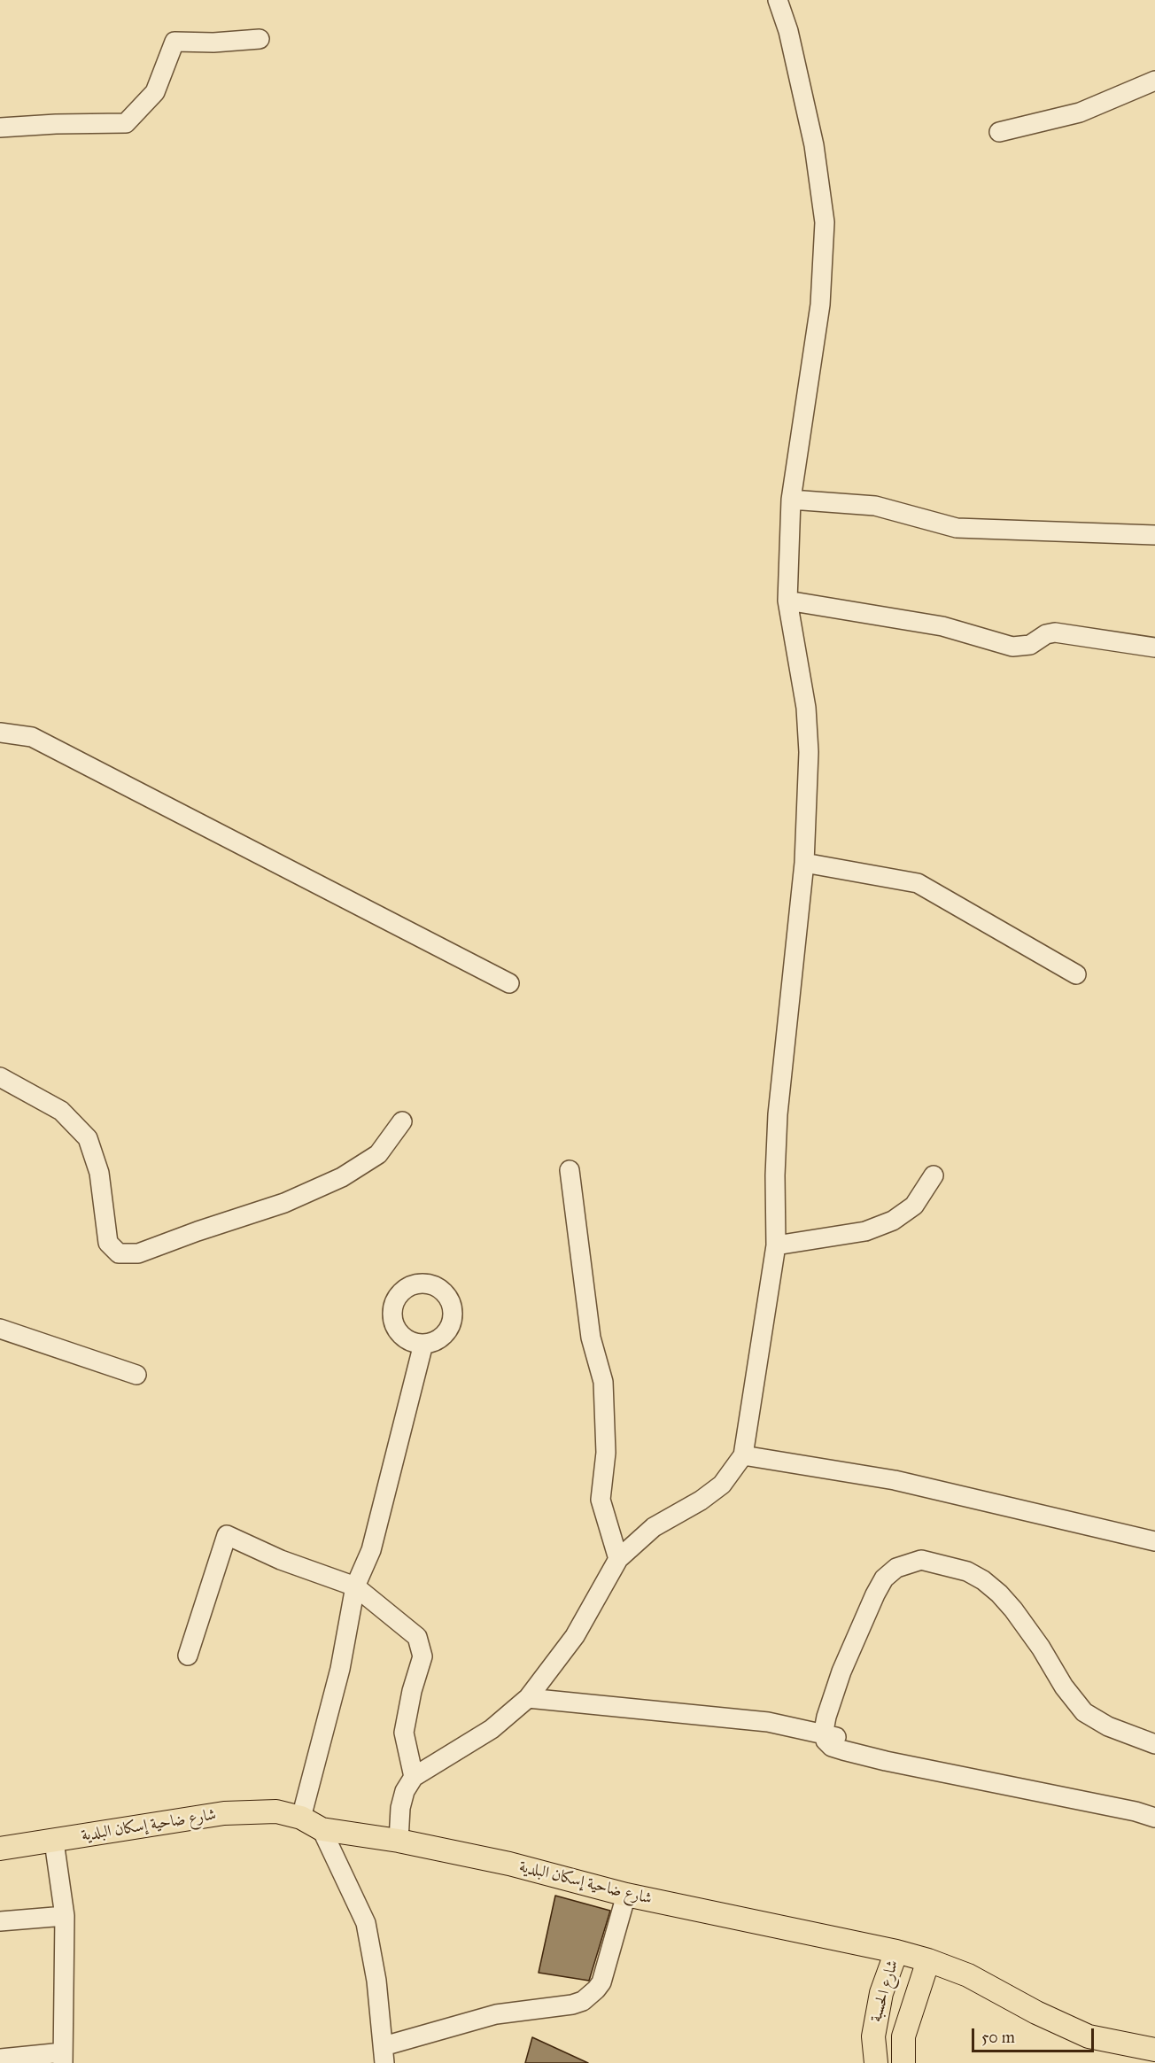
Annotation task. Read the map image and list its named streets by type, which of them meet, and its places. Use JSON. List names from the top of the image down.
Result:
{
  "streets": {
    "main road": ["شارع ضاحية إسكان البلدية", "شارع الحسبة"]
  },
  "crossings": [
    ["شارع ضاحية إسكان البلدية", "شارع الحسبة"]
  ],
  "scale_bar": "50 m"
}
